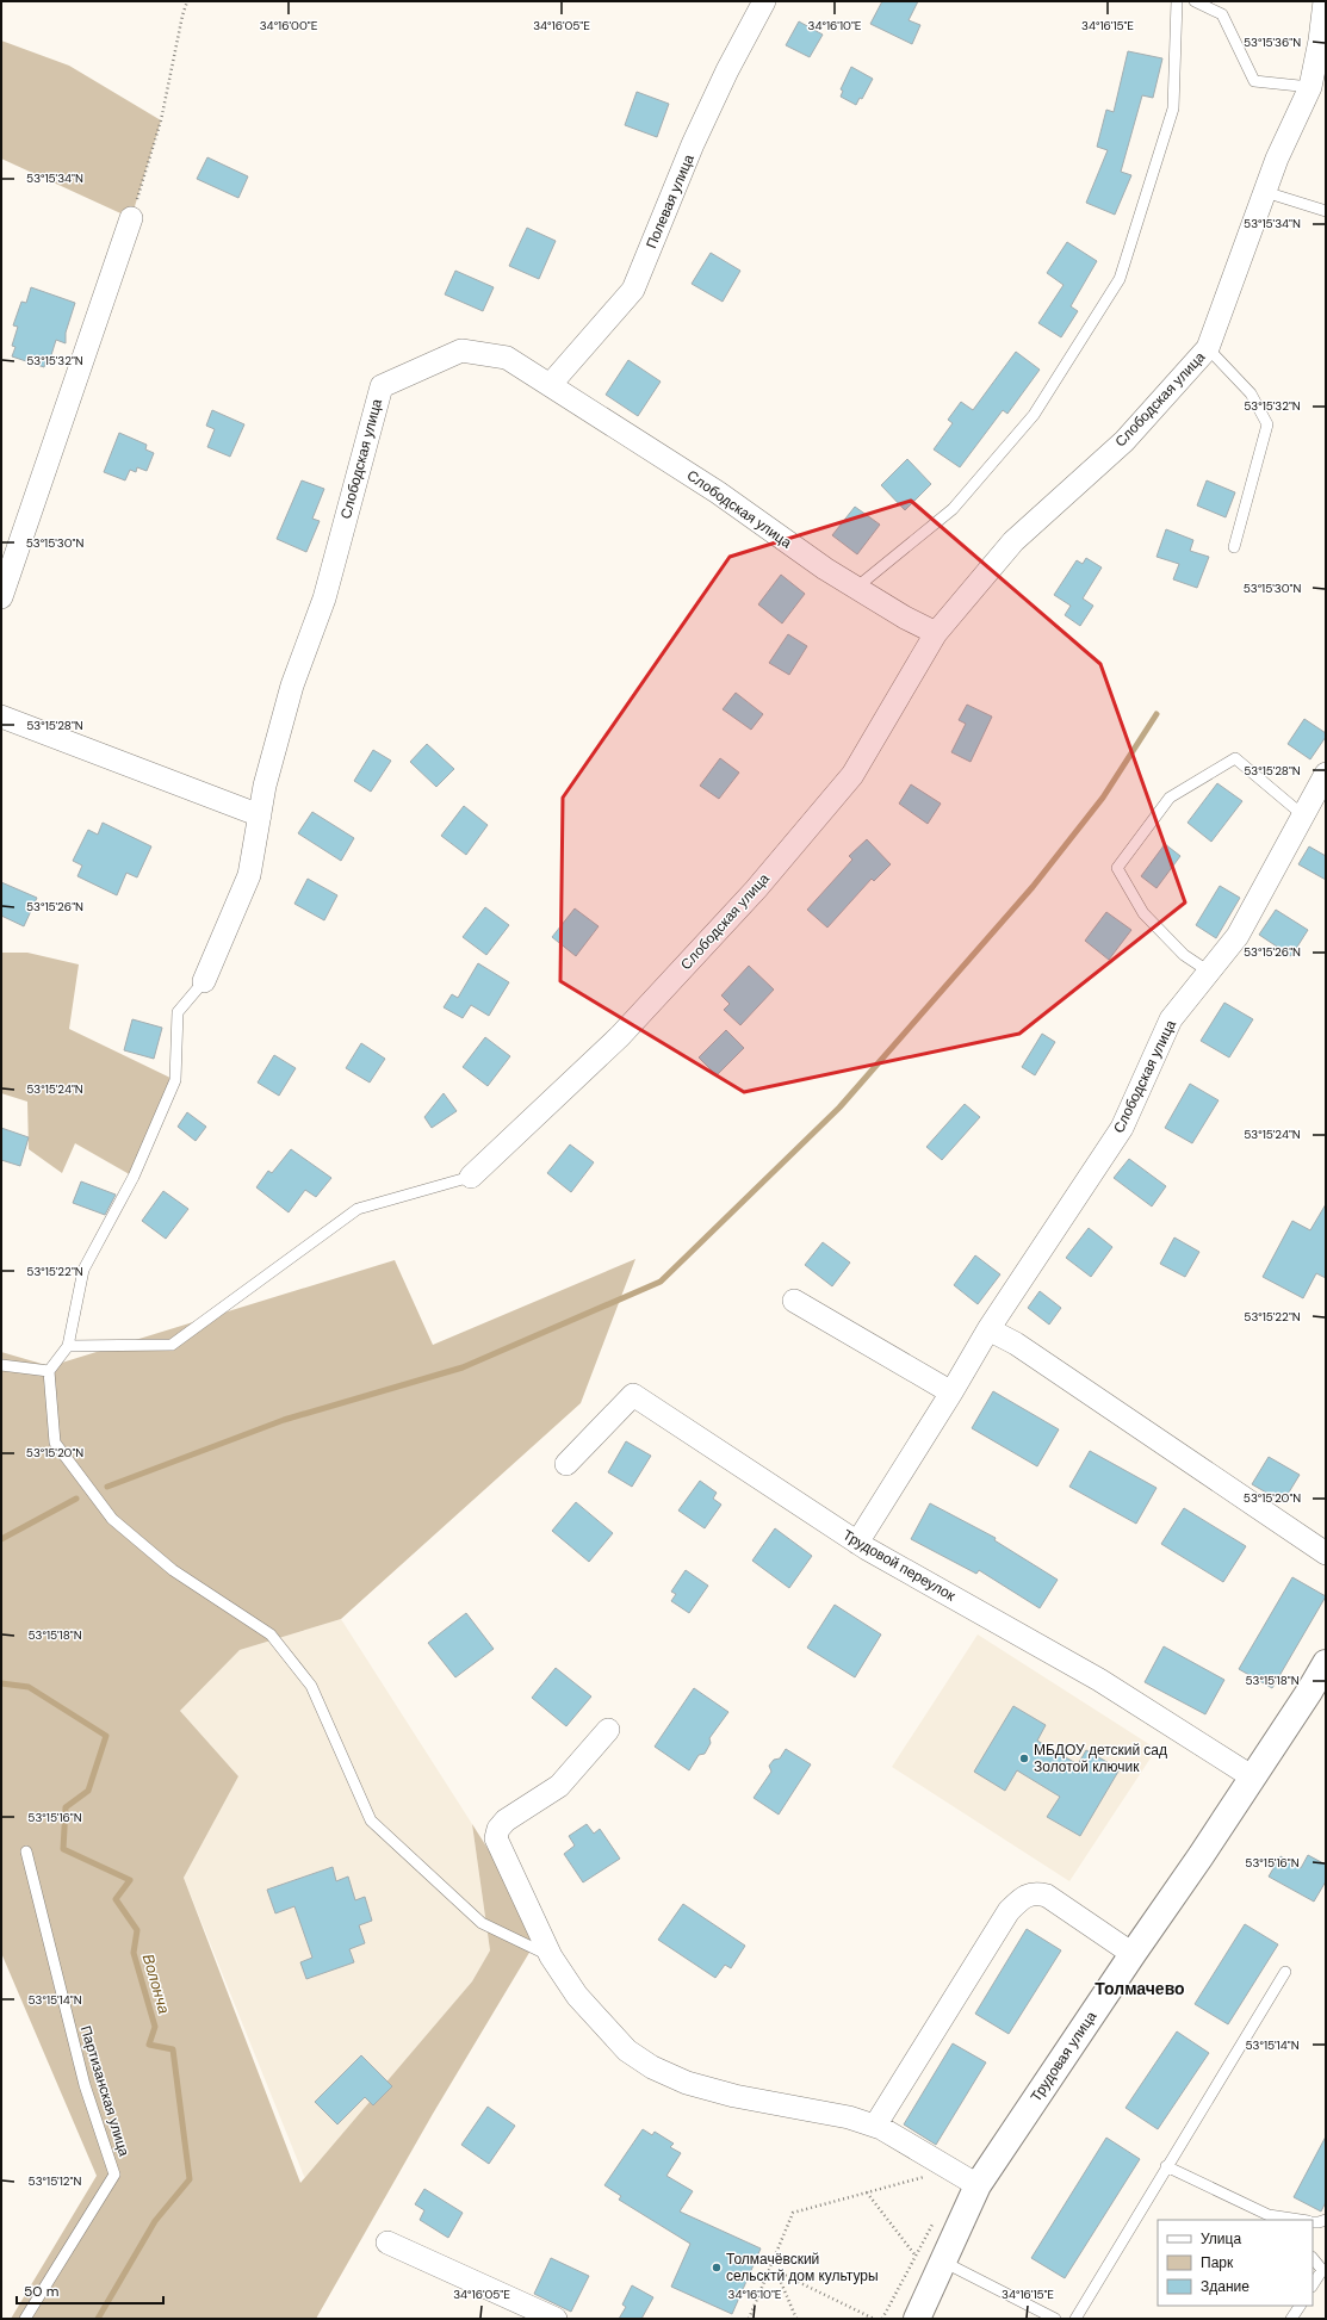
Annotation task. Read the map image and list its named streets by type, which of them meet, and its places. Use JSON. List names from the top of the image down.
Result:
{
  "streets": {
    "street": [
      "Полевая улица",
      "Слободская улица",
      "Трудовой переулок",
      "Трудовая улица"
    ],
    "lane": ["Партизанская улица"]
  },
  "crossings": [
    ["Полевая улица", "Слободская улица"],
    ["Трудовой переулок", "Трудовая улица"]
  ],
  "districts": ["Толмачево"],
  "water": ["Волонча"],
  "places": ["МБДОУ детский сад Золотой ключик", "Толмачёвский сельсктй дом культуры"],
  "legend": ["Улица", "Парк", "Здание"],
  "scale_bar": "50 m",
  "coordinates": [
    "34°16'00\"E",
    "34°16'05\"E",
    "34°16'10\"E",
    "34°16'15\"E",
    "53°15'36\"N",
    "53°15'34\"N",
    "53°15'32\"N",
    "53°15'30\"N",
    "53°15'28\"N",
    "53°15'26\"N",
    "53°15'24\"N",
    "53°15'22\"N",
    "53°15'20\"N",
    "53°15'18\"N",
    "53°15'16\"N",
    "53°15'14\"N",
    "53°15'12\"N"
  ]
}
